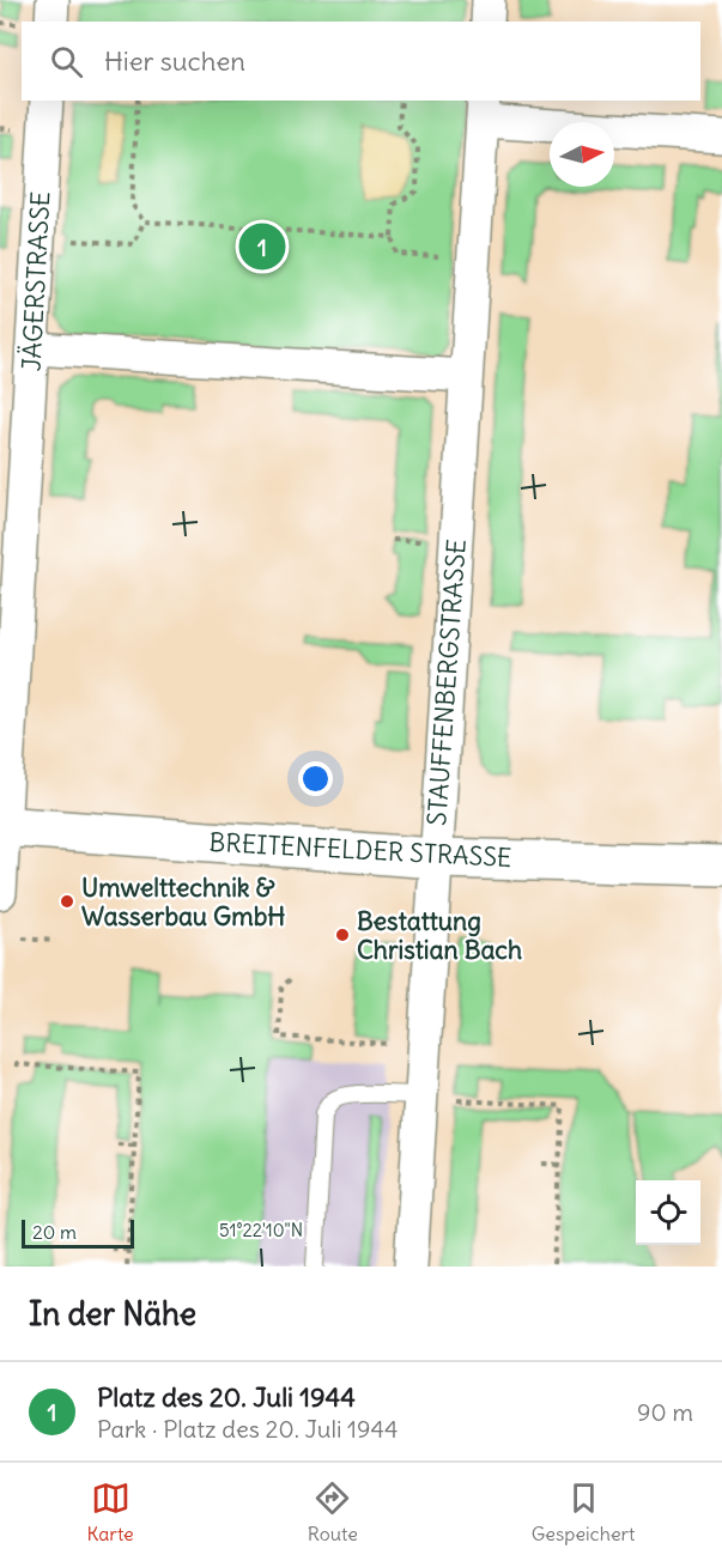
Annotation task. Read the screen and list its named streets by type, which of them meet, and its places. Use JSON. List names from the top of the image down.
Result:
{
  "streets": {
    "main road": ["BREITENFELDER STRASSE"],
    "street": ["JÄGERSTRASSE", "STAUFFENBERGSTRASSE"]
  },
  "crossings": [
    ["JÄGERSTRASSE", "BREITENFELDER STRASSE"],
    ["STAUFFENBERGSTRASSE", "BREITENFELDER STRASSE"]
  ],
  "places": ["Umwelttechnik & Wasserbau GmbH", "Bestattung Christian Bach"],
  "scale_bar": "20 m",
  "north": "right",
  "page": {
    "search": "Hier suchen",
    "pins": "1",
    "scale": "20 m",
    "heading": "In der Nähe",
    "list": [
      {
        "mark": "1",
        "name": "Platz des 20. Juli 1944",
        "note": "Park · Platz des 20. Juli 1944",
        "value": "90 m"
      }
    ],
    "nav": ["Karte", "Route", "Gespeichert"]
  },
  "coordinates": ["51°22'10\"N"]
}
